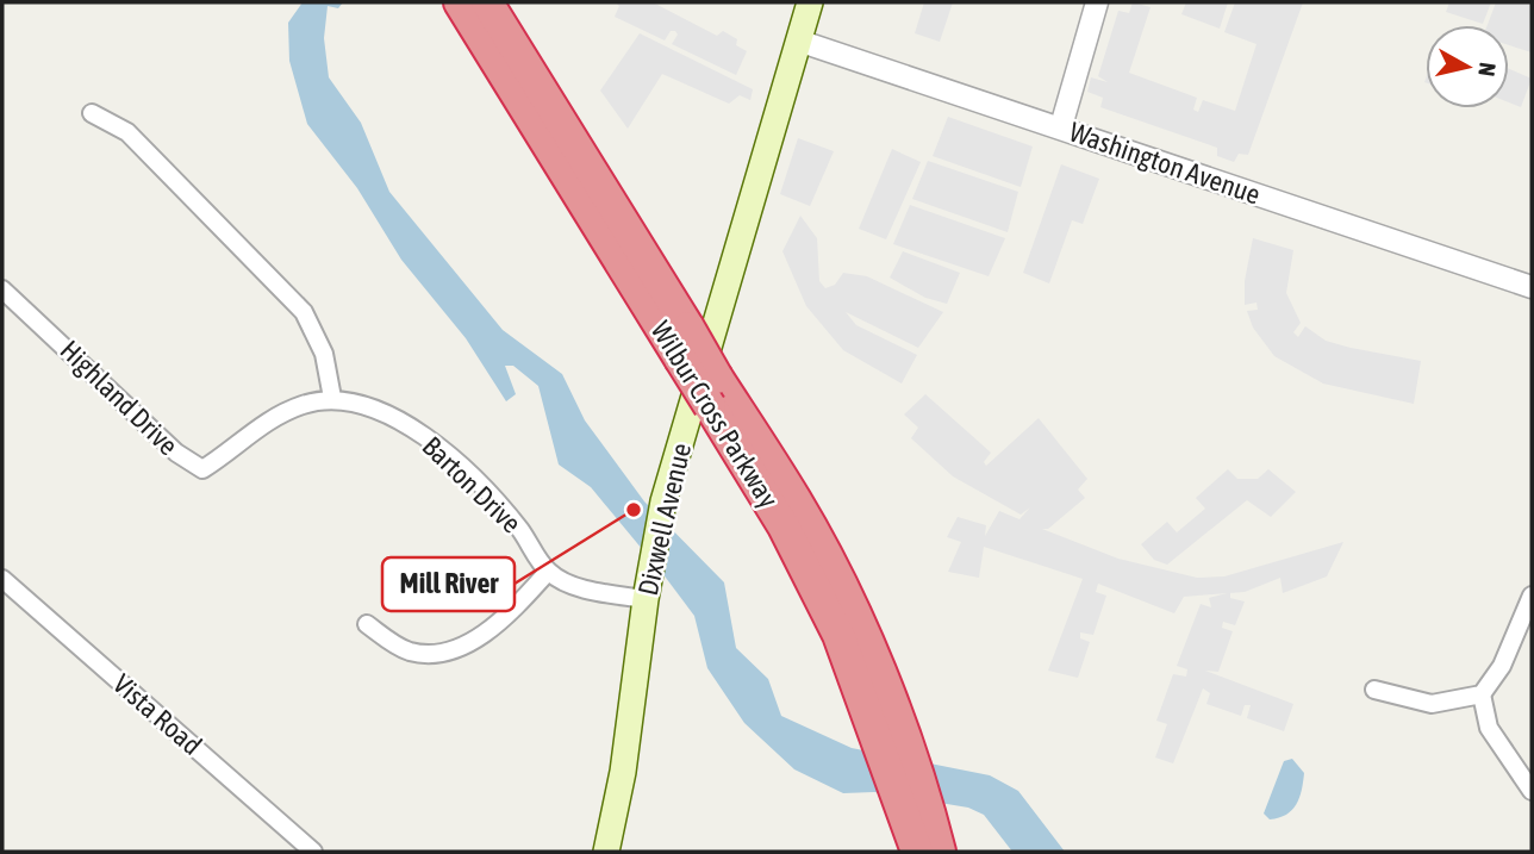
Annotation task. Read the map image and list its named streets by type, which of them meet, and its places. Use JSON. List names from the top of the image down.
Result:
{
  "streets": {
    "highway": ["Wilbur Cross Parkway"],
    "main road": ["Dixwell Avenue"],
    "street": [
      "Washington Avenue",
      "Highland Drive",
      "Barton Drive",
      "Vista Road"
    ]
  },
  "crossings": [
    ["Washington Avenue", "Dixwell Avenue"],
    ["Highland Drive", "Barton Drive"]
  ],
  "places": ["Mill River"],
  "north": "right"
}
